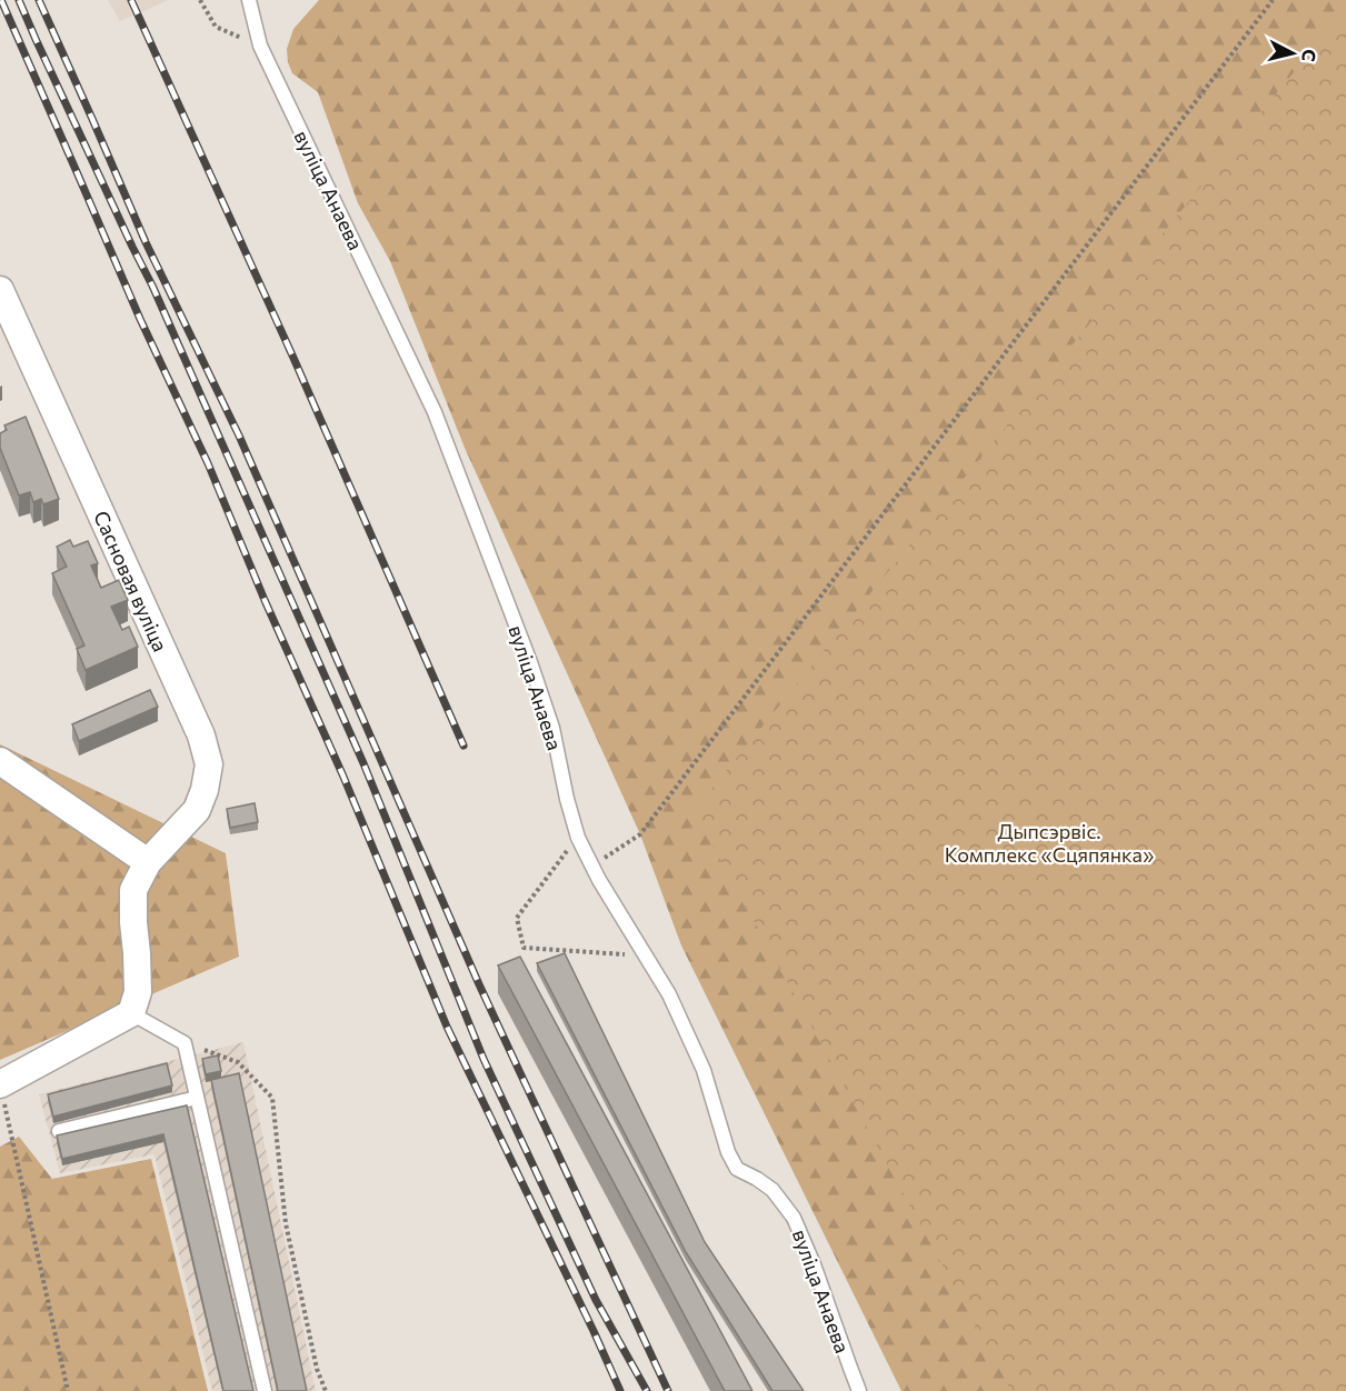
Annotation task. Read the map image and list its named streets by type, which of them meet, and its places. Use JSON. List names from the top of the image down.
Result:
{
  "streets": {
    "street": ["Сасновая вуліца"],
    "lane": ["вуліца Анаева"]
  },
  "parks": ["Дыпсэрвіс. Комплекс «Сцяпянка»"],
  "north": "right"
}
